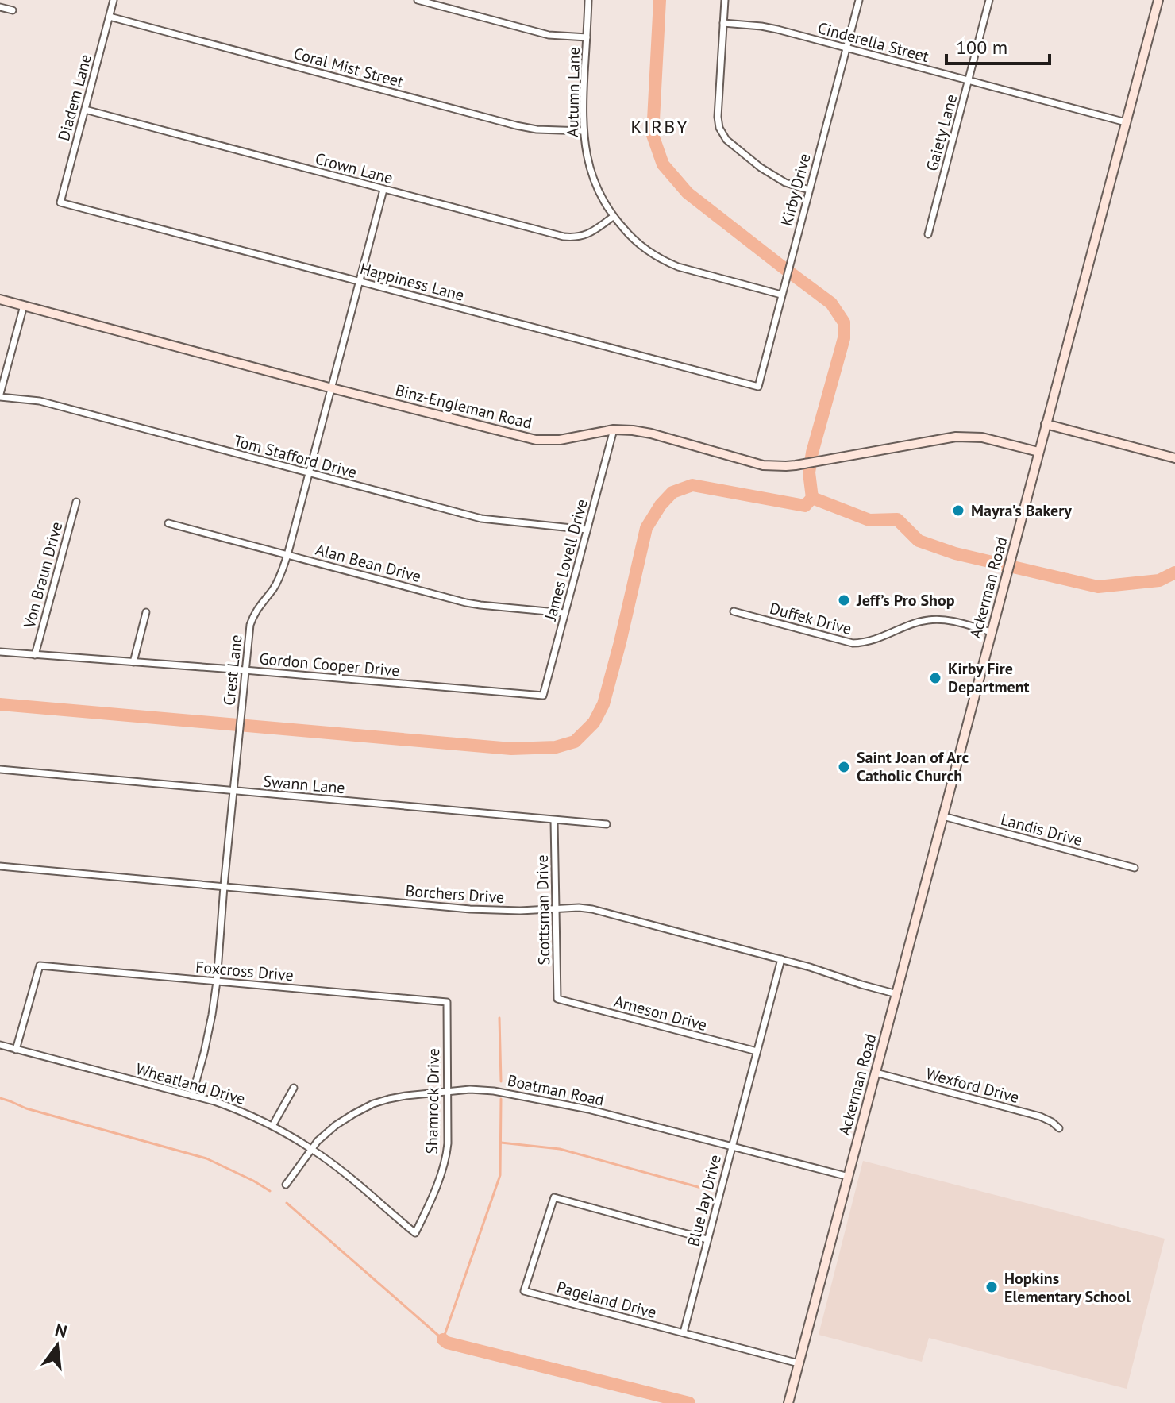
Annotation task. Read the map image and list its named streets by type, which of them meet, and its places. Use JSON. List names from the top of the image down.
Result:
{
  "streets": {
    "street": [
      "Cinderella Street",
      "Coral Mist Street",
      "Autumn Lane",
      "Diadem Lane",
      "Gaiety Lane",
      "Crown Lane",
      "Kirby Drive",
      "Happiness Lane",
      "Binz-Engleman Road",
      "Tom Stafford Drive",
      "James Lovell Drive",
      "Alan Bean Drive",
      "Von Braun Drive",
      "Ackerman Road",
      "Duffek Drive",
      "Gordon Cooper Drive",
      "Crest Lane",
      "Swann Lane",
      "Landis Drive",
      "Borchers Drive",
      "Scottsman Drive",
      "Foxcross Drive",
      "Arneson Drive",
      "Wheatland Drive",
      "Wexford Drive",
      "Boatman Road",
      "Shamrock Drive",
      "Blue Jay Drive",
      "Pageland Drive"
    ]
  },
  "crossings": [
    ["Cinderella Street", "Gaiety Lane"],
    ["Cinderella Street", "Kirby Drive"],
    ["Cinderella Street", "Ackerman Road"],
    ["Coral Mist Street", "Autumn Lane"],
    ["Coral Mist Street", "Diadem Lane"],
    ["Autumn Lane", "Crown Lane"],
    ["Autumn Lane", "Kirby Drive"],
    ["Diadem Lane", "Crown Lane"],
    ["Diadem Lane", "Happiness Lane"],
    ["Crown Lane", "Crest Lane"],
    ["Kirby Drive", "Happiness Lane"],
    ["Happiness Lane", "Crest Lane"],
    ["Binz-Engleman Road", "James Lovell Drive"],
    ["Binz-Engleman Road", "Ackerman Road"],
    ["Binz-Engleman Road", "Crest Lane"],
    ["Tom Stafford Drive", "James Lovell Drive"],
    ["Tom Stafford Drive", "Crest Lane"],
    ["James Lovell Drive", "Alan Bean Drive"],
    ["James Lovell Drive", "Gordon Cooper Drive"],
    ["Alan Bean Drive", "Crest Lane"],
    ["Von Braun Drive", "Gordon Cooper Drive"],
    ["Ackerman Road", "Duffek Drive"],
    ["Ackerman Road", "Landis Drive"],
    ["Ackerman Road", "Borchers Drive"],
    ["Ackerman Road", "Wexford Drive"],
    ["Ackerman Road", "Boatman Road"],
    ["Gordon Cooper Drive", "Crest Lane"],
    ["Crest Lane", "Swann Lane"],
    ["Crest Lane", "Borchers Drive"],
    ["Crest Lane", "Foxcross Drive"],
    ["Crest Lane", "Wheatland Drive"],
    ["Swann Lane", "Scottsman Drive"],
    ["Borchers Drive", "Scottsman Drive"],
    ["Borchers Drive", "Blue Jay Drive"],
    ["Scottsman Drive", "Arneson Drive"],
    ["Foxcross Drive", "Wheatland Drive"],
    ["Foxcross Drive", "Shamrock Drive"],
    ["Arneson Drive", "Blue Jay Drive"],
    ["Wheatland Drive", "Boatman Road"],
    ["Wheatland Drive", "Shamrock Drive"],
    ["Boatman Road", "Shamrock Drive"],
    ["Boatman Road", "Blue Jay Drive"],
    ["Blue Jay Drive", "Pageland Drive"]
  ],
  "districts": ["KIRBY"],
  "places": [
    "Mayra's Bakery",
    "Jeff’s Pro Shop",
    "Kirby Fire Department",
    "Saint Joan of Arc Catholic Church",
    "Hopkins Elementary School"
  ],
  "scale_bar": "100 m",
  "north": "top"
}
